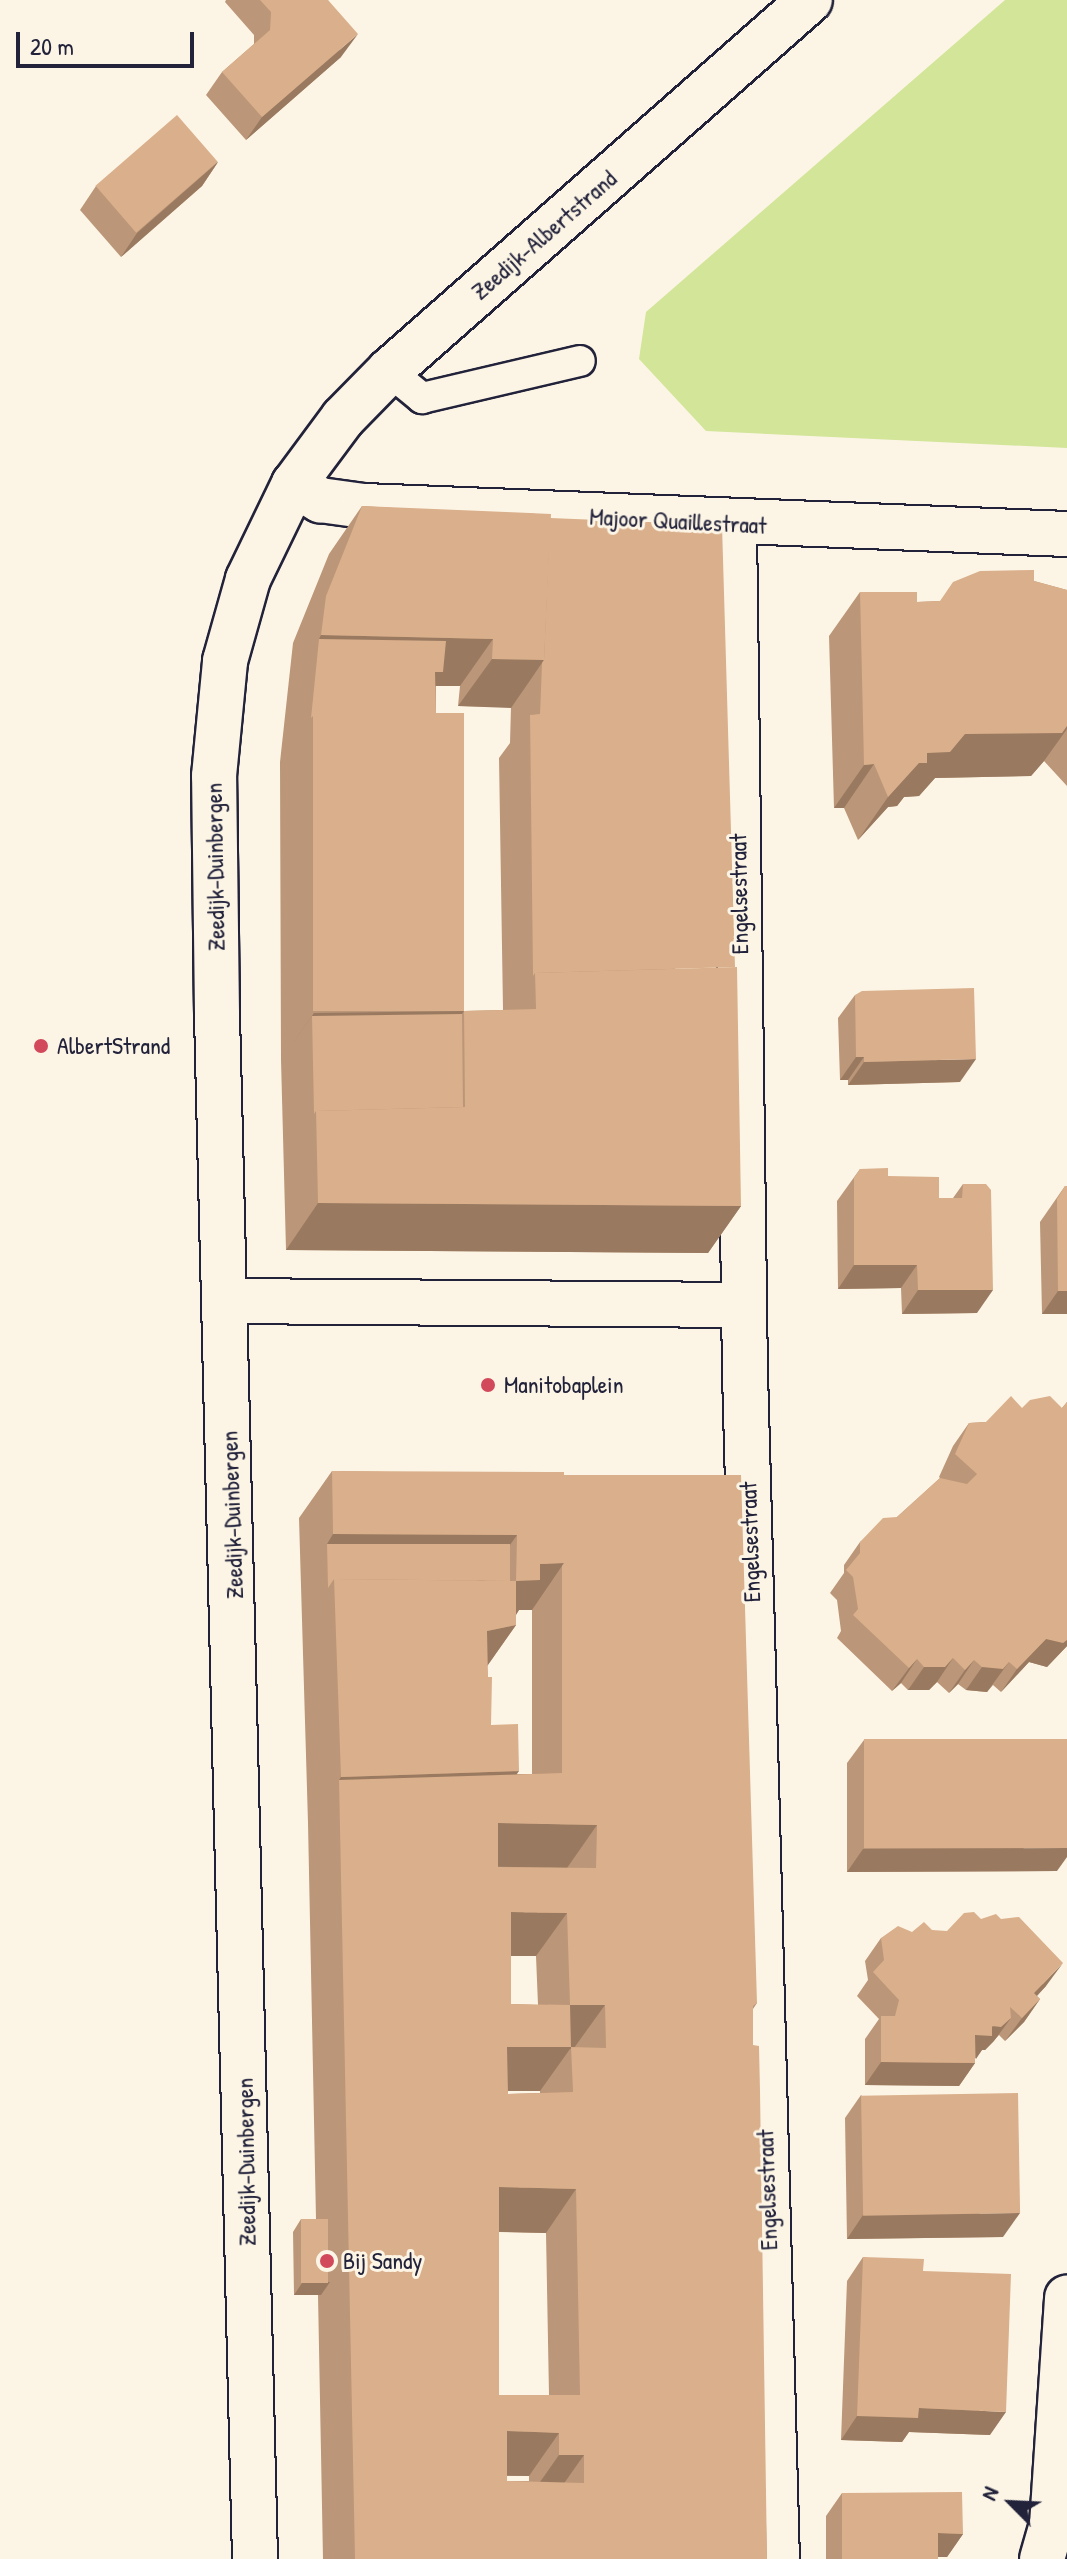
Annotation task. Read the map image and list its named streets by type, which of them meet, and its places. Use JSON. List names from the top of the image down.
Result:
{
  "streets": {
    "street": [
      "Zeedijk-Albertstrand",
      "Majoor Quaillestraat",
      "Zeedijk-Duinbergen",
      "Engelsestraat"
    ]
  },
  "crossings": [
    ["Zeedijk-Albertstrand", "Majoor Quaillestraat"],
    ["Zeedijk-Albertstrand", "Zeedijk-Duinbergen"],
    ["Majoor Quaillestraat", "Zeedijk-Duinbergen"],
    ["Majoor Quaillestraat", "Engelsestraat"]
  ],
  "places": ["AlbertStrand", "Manitobaplein", "Bij Sandy"],
  "scale_bar": "20 m",
  "north": "top left"
}
